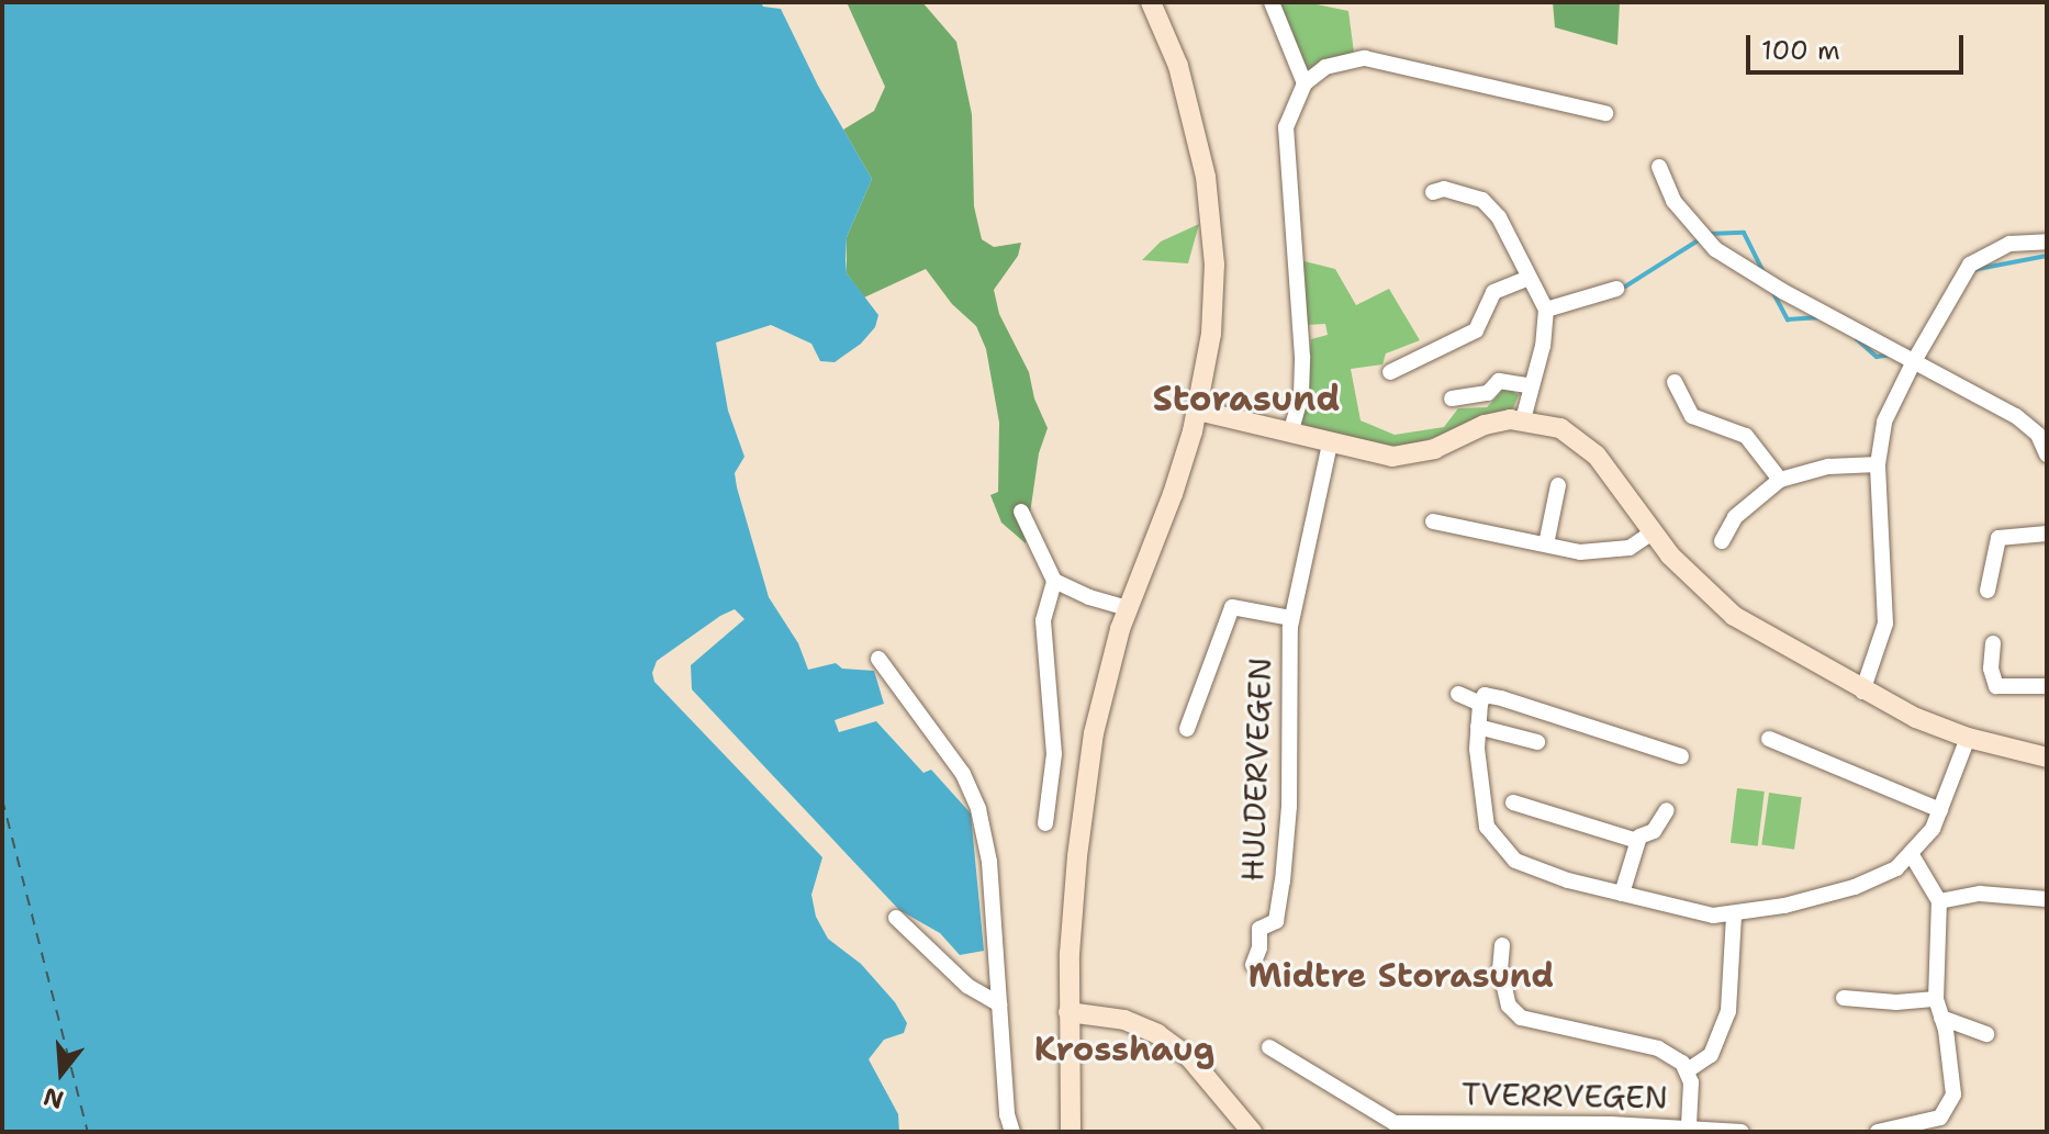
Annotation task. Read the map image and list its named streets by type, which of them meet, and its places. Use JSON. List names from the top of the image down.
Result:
{
  "streets": {
    "street": ["HULDERVEGEN", "TVERRVEGEN"]
  },
  "districts": ["Storasund", "Midtre Storasund", "Krosshaug"],
  "scale_bar": "100 m",
  "north": "bottom"
}
